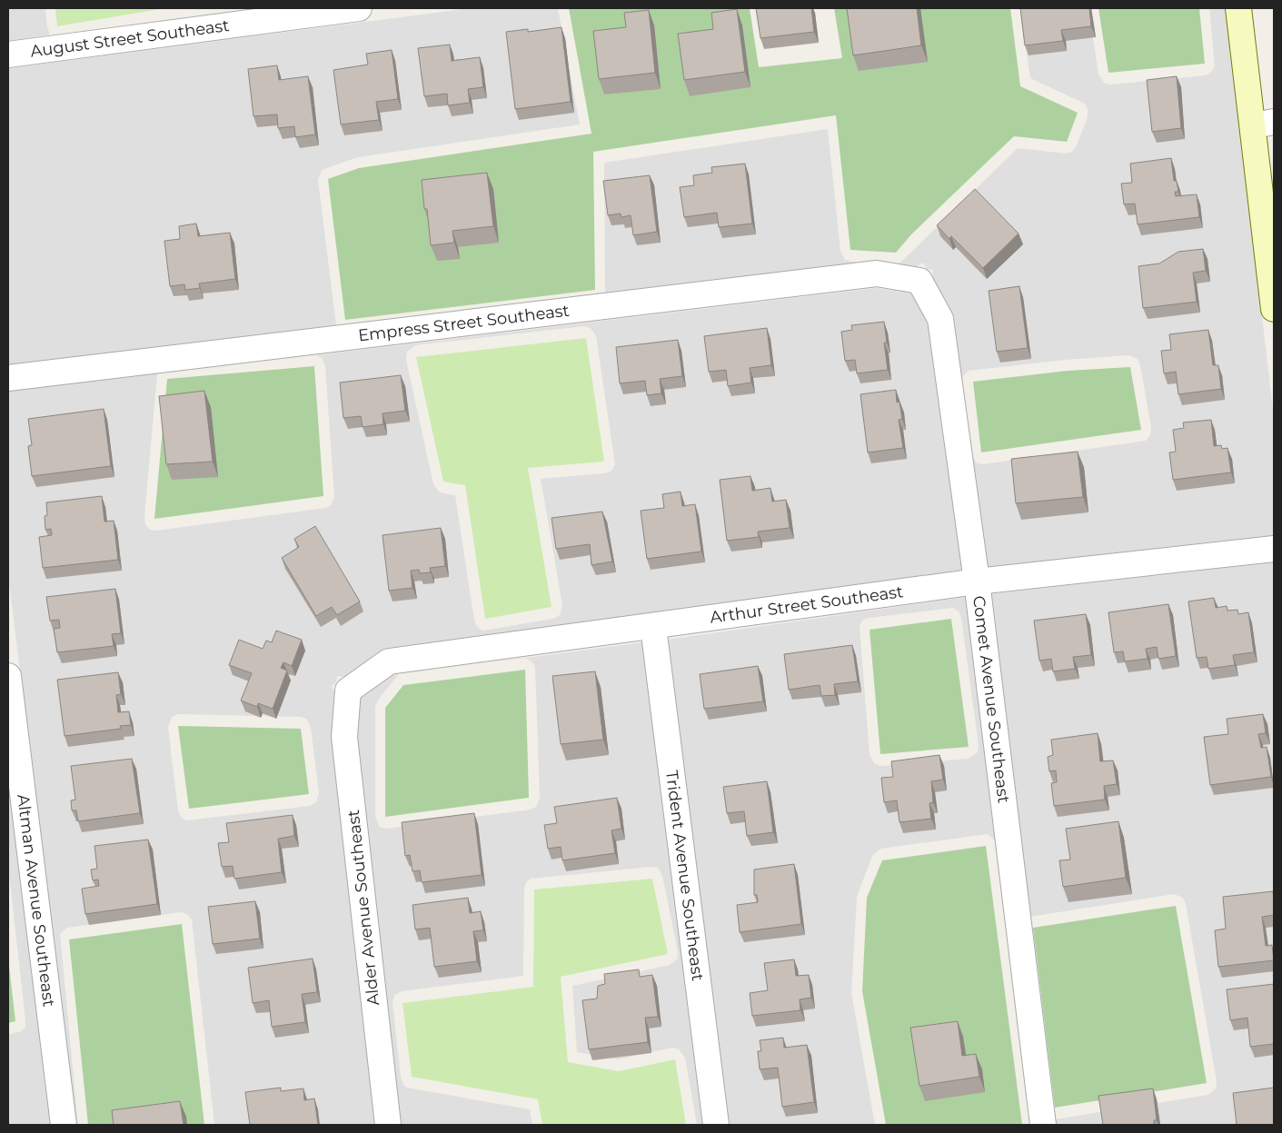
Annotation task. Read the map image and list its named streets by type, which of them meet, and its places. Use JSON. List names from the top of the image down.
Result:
{
  "streets": {
    "street": [
      "August Street Southeast",
      "Empress Street Southeast",
      "Arthur Street Southeast",
      "Comet Avenue Southeast",
      "Trident Avenue Southeast",
      "Altman Avenue Southeast",
      "Alder Avenue Southeast"
    ]
  },
  "crossings": [
    ["Empress Street Southeast", "Comet Avenue Southeast"],
    ["Arthur Street Southeast", "Comet Avenue Southeast"],
    ["Arthur Street Southeast", "Trident Avenue Southeast"],
    ["Arthur Street Southeast", "Alder Avenue Southeast"]
  ]
}
